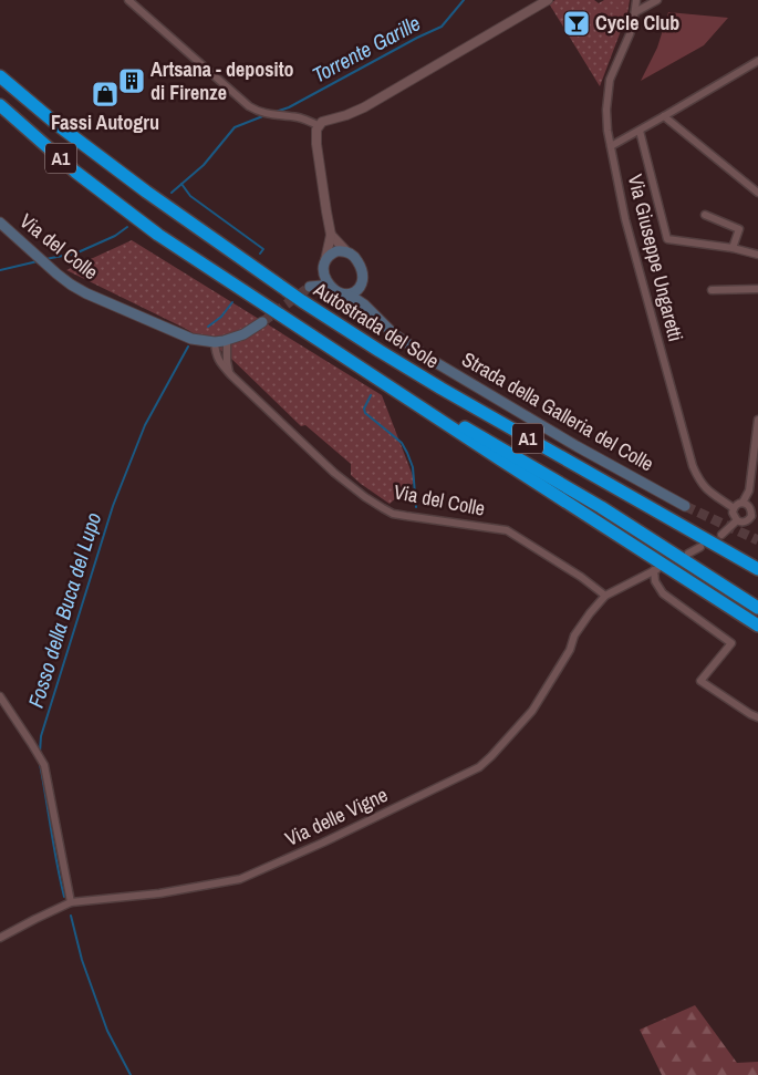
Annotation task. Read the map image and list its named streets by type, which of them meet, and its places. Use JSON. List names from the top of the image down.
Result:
{
  "streets": {
    "highway": ["A1", "Autostrada del Sole"],
    "main road": ["Via del Colle", "Strada della Galleria del Colle"],
    "street": ["Via Giuseppe Ungaretti", "Via delle Vigne"]
  },
  "crossings": [
    ["Via del Colle", "Via delle Vigne"]
  ],
  "water": ["Torrente Garille", "Fosso della Buca del Lupo"],
  "places": {
    "bar": ["Cycle Club"],
    "building": ["Artsana - deposito di Firenze"],
    "shop": ["Fassi Autogru"]
  }
}
